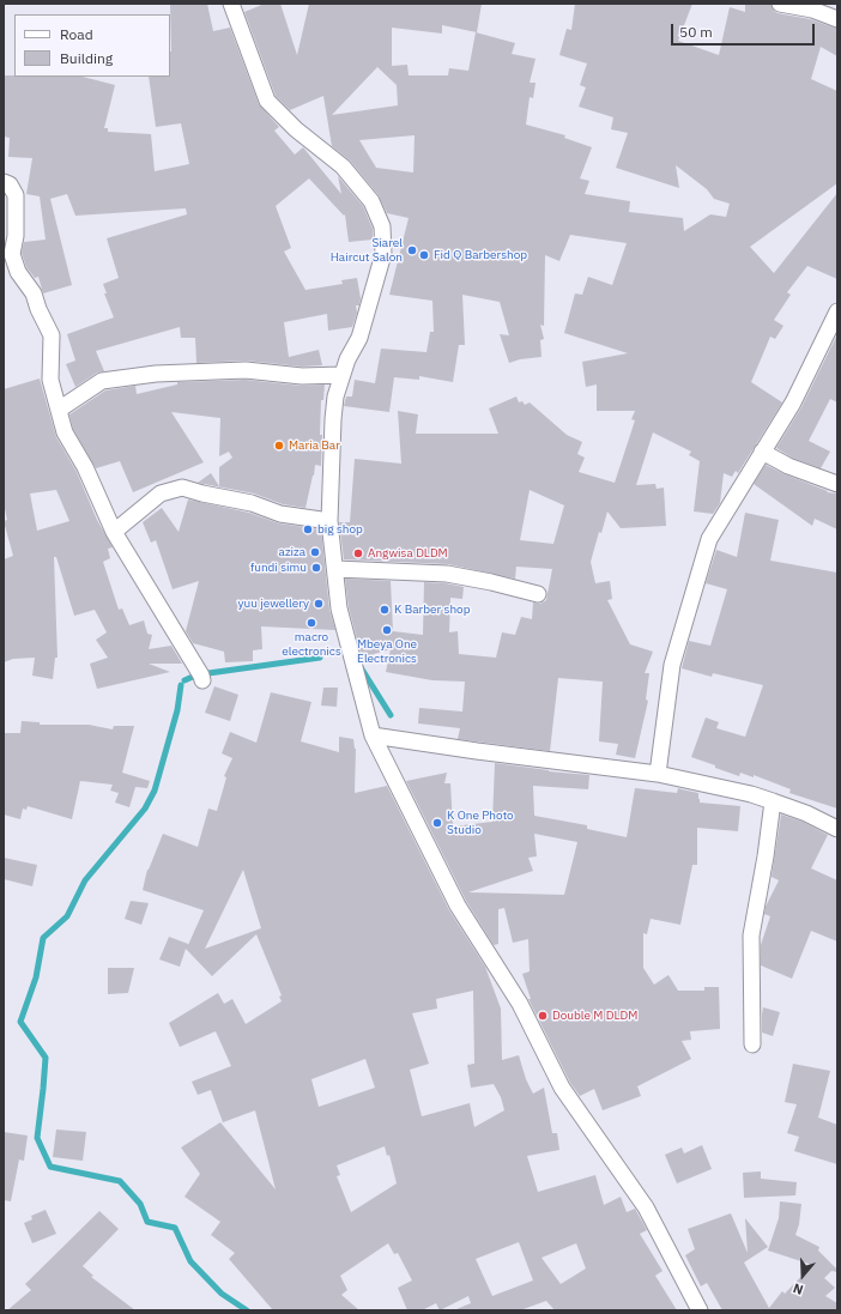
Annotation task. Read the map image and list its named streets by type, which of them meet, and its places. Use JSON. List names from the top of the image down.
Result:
{
  "places": [
    "Siarel Haircut Salon",
    "Fid Q Barbershop",
    "Maria Bar",
    "big shop",
    "aziza",
    "Angwisa DLDM",
    "fundi simu",
    "yuu jewellery",
    "K Barber shop",
    "macro electronics",
    "Mbeya One Electronics",
    "K One Photo Studio",
    "Double M DLDM"
  ],
  "legend": ["Road", "Building"],
  "scale_bar": "50 m",
  "north": "bottom"
}
